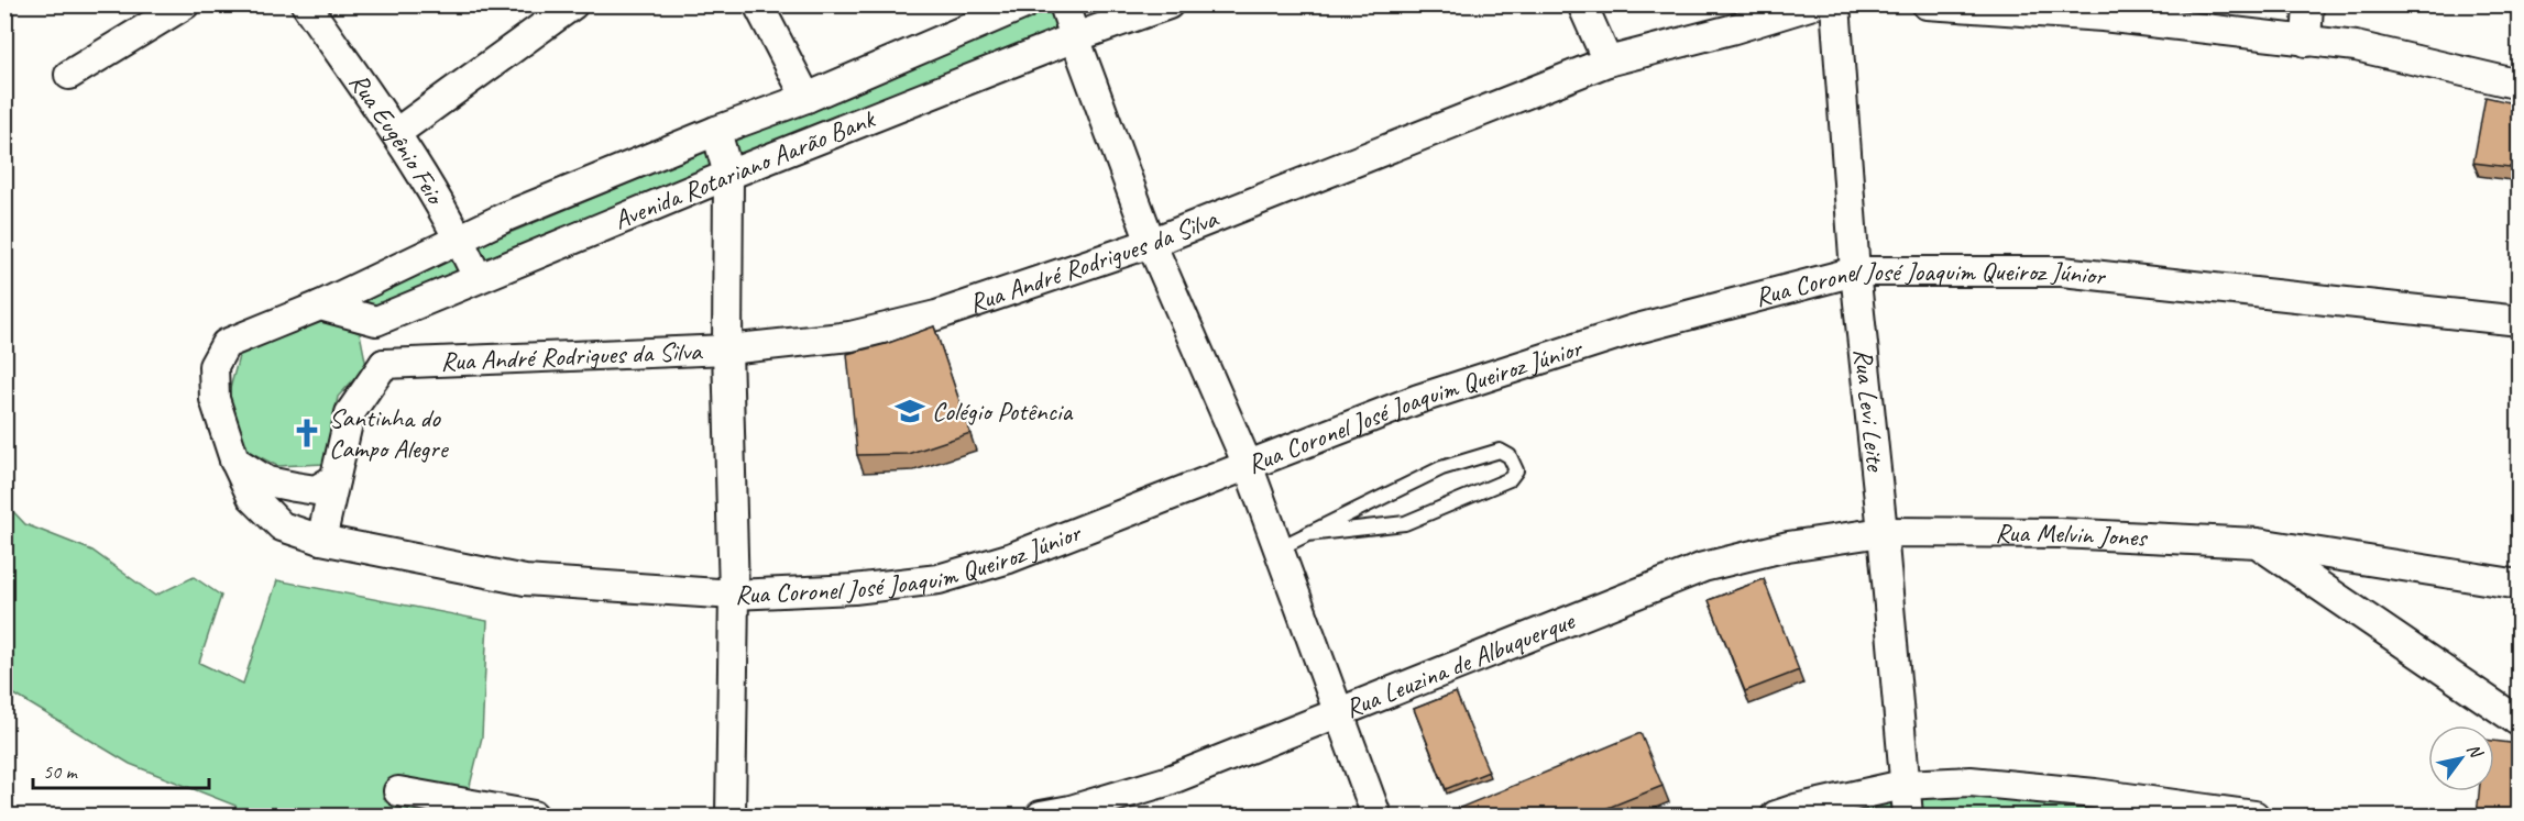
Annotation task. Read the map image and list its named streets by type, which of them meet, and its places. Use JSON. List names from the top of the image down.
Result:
{
  "streets": {
    "street": [
      "Rua Eugênio Feio",
      "Avenida Rotariano Aarão Bank",
      "Rua André Rodrigues da Silva",
      "Rua Coronel José Joaquim Queiroz Júnior",
      "Rua Levi Leite",
      "Rua Melvin Jones",
      "Rua Leuzina de Albuquerque"
    ]
  },
  "crossings": [
    ["Rua Eugênio Feio", "Avenida Rotariano Aarão Bank"],
    ["Avenida Rotariano Aarão Bank", "Rua André Rodrigues da Silva"],
    ["Avenida Rotariano Aarão Bank", "Rua Coronel José Joaquim Queiroz Júnior"],
    ["Rua André Rodrigues da Silva", "Rua Coronel José Joaquim Queiroz Júnior"],
    ["Rua Coronel José Joaquim Queiroz Júnior", "Rua Levi Leite"],
    ["Rua Levi Leite", "Rua Melvin Jones"],
    ["Rua Levi Leite", "Rua Leuzina de Albuquerque"],
    ["Rua Melvin Jones", "Rua Leuzina de Albuquerque"]
  ],
  "places": {
    "school or university": ["Colégio Potência"],
    "church": ["Santinha do Campo Alegre"]
  },
  "scale_bar": "50 m",
  "north": "top right"
}
